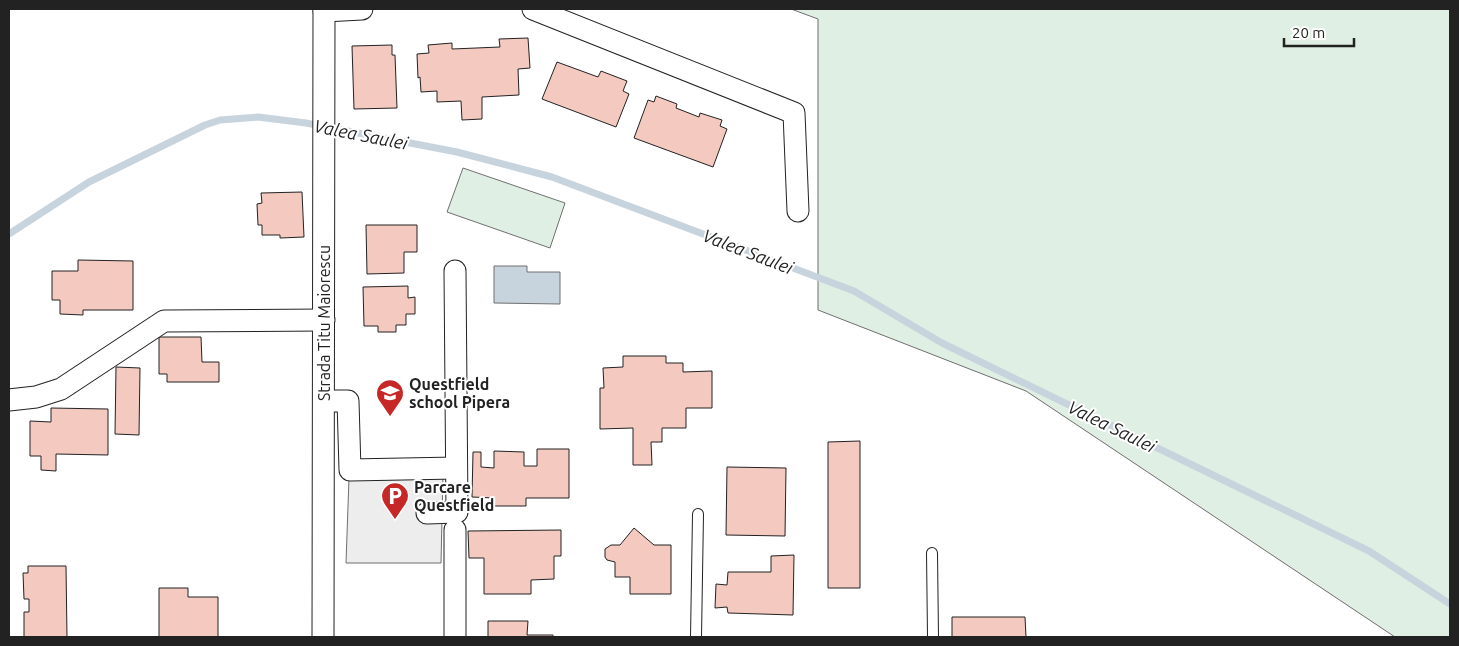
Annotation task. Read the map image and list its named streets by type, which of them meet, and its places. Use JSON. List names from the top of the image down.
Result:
{
  "streets": {
    "street": ["Strada Titu Maiorescu"]
  },
  "water": ["Valea Saulei"],
  "places": {
    "school or university": ["Questfield school Pipera"],
    "parking": ["Parcare Questfield"]
  },
  "scale_bar": "20 m"
}
